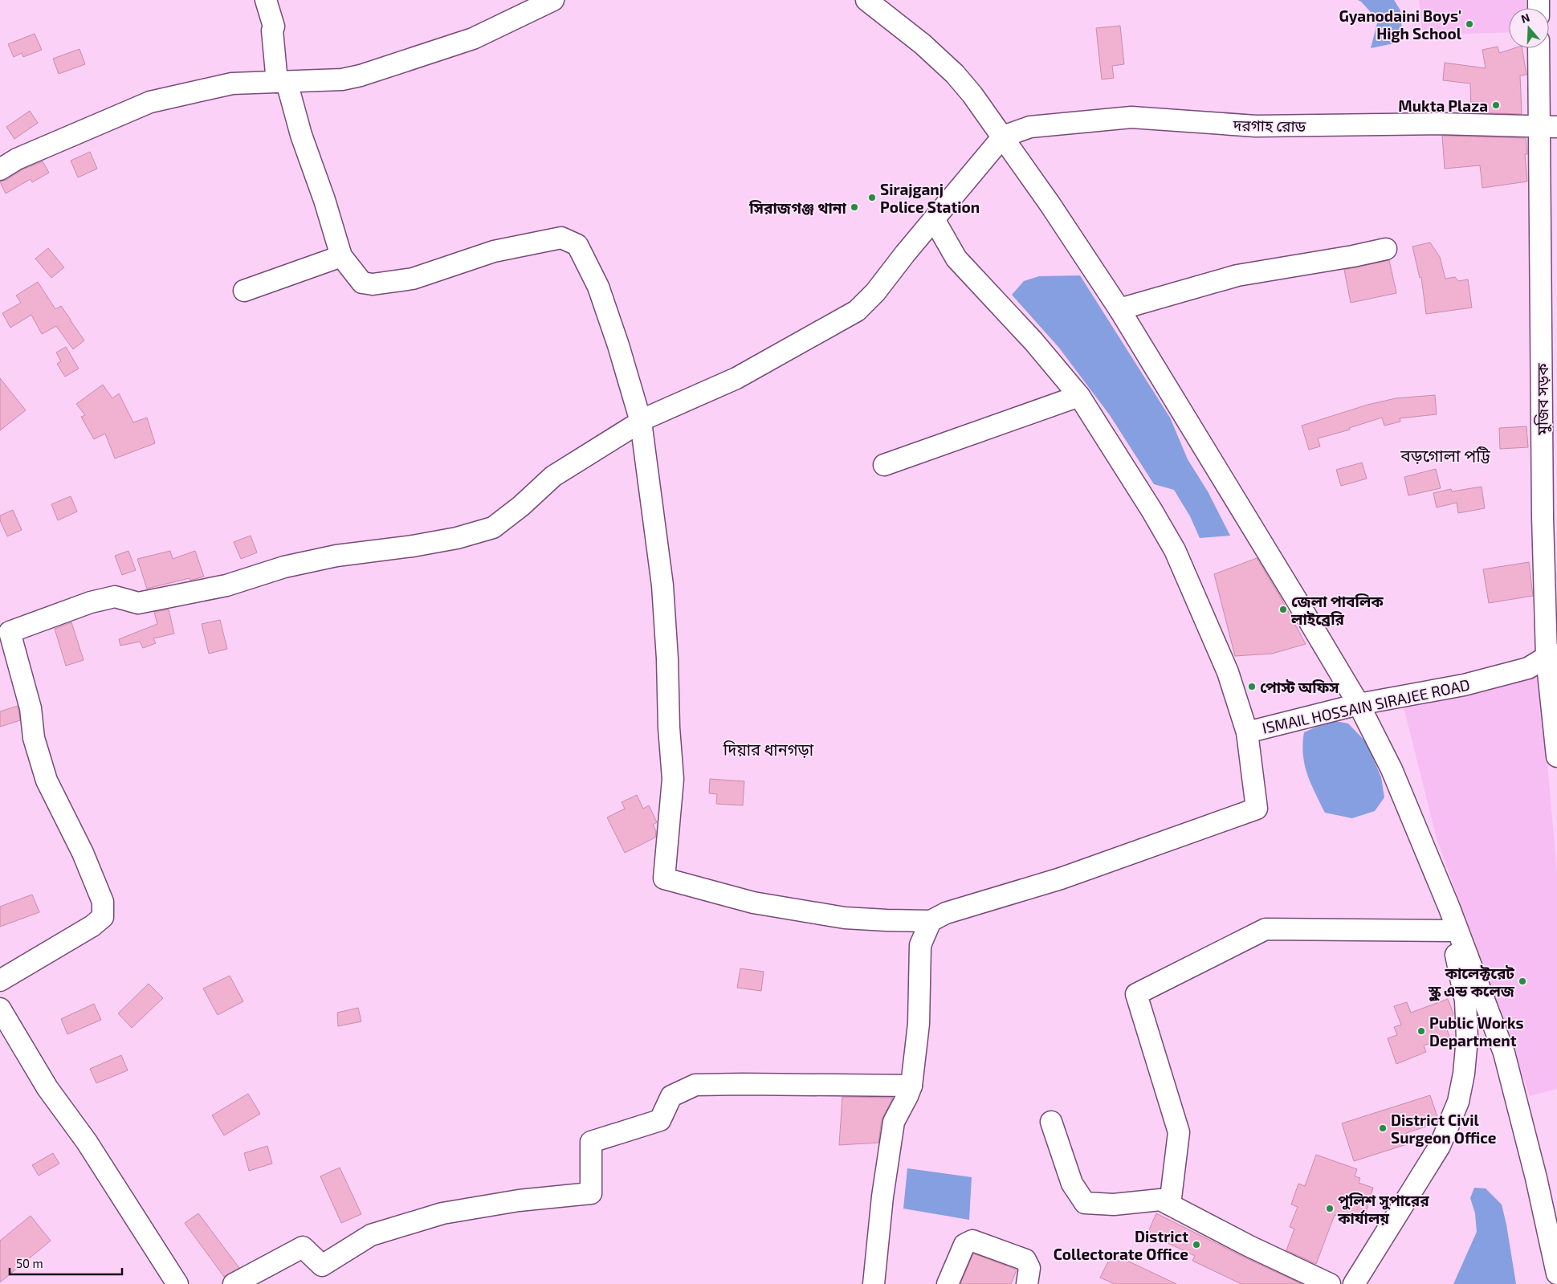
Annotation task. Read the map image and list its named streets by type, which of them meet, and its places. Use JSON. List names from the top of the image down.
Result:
{
  "streets": {
    "street": ["দরগাহ রোড", "মুজিব সড়ক", "ISMAIL HOSSAIN SIRAJEE ROAD"]
  },
  "crossings": [
    ["দরগাহ রোড", "মুজিব সড়ক"],
    ["মুজিব সড়ক", "ISMAIL HOSSAIN SIRAJEE ROAD"]
  ],
  "districts": ["বড়গোলা পট্টি", "দিয়ার ধানগড়া"],
  "places": [
    "Gyanodaini Boys' High School",
    "Mukta Plaza",
    "Sirajganj Police Station",
    "সিরাজগঞ্জ থানা",
    "জেলা পাবলিক লাইব্রেরি",
    "পোস্ট অফিস",
    "কালেক্টরেট স্কুল এন্ড কলেজ",
    "Public Works Department",
    "District Civil Surgeon Office",
    "পুলিশ সুপারের কার্যালয়",
    "District Collectorate Office"
  ],
  "scale_bar": "50 m",
  "north": "top"
}
